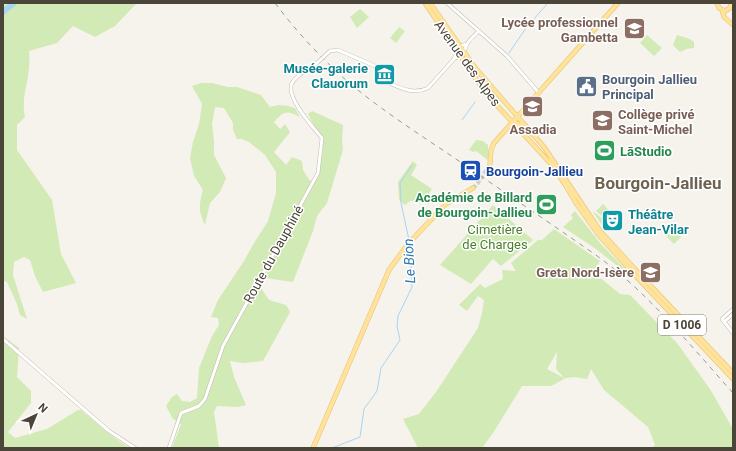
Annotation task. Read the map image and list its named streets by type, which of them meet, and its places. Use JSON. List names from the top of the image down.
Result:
{
  "streets": {
    "main road": ["Avenue des Alpes", "D 1006"],
    "street": ["Route du Dauphiné"]
  },
  "crossings": [
    ["Avenue des Alpes", "D 1006"]
  ],
  "districts": ["Bourgoin-Jallieu"],
  "water": ["Le Bion"],
  "parks": ["Cimetière de Charges"],
  "places": {
    "school or university": [
      "Lycée professionnel Gambetta",
      "Assadia",
      "Collège privé Saint-Michel",
      "Greta Nord-Isère"
    ],
    "museum": ["Musée-galerie Clauorum"],
    "public building": ["Bourgoin Jallieu Principal"],
    "sports": ["LāStudio", "Académie de Billard de Bourgoin-Jallieu"],
    "station": ["Bourgoin-Jallieu"],
    "theatre": ["Théâtre Jean-Vilar"]
  },
  "north": "top right"
}
